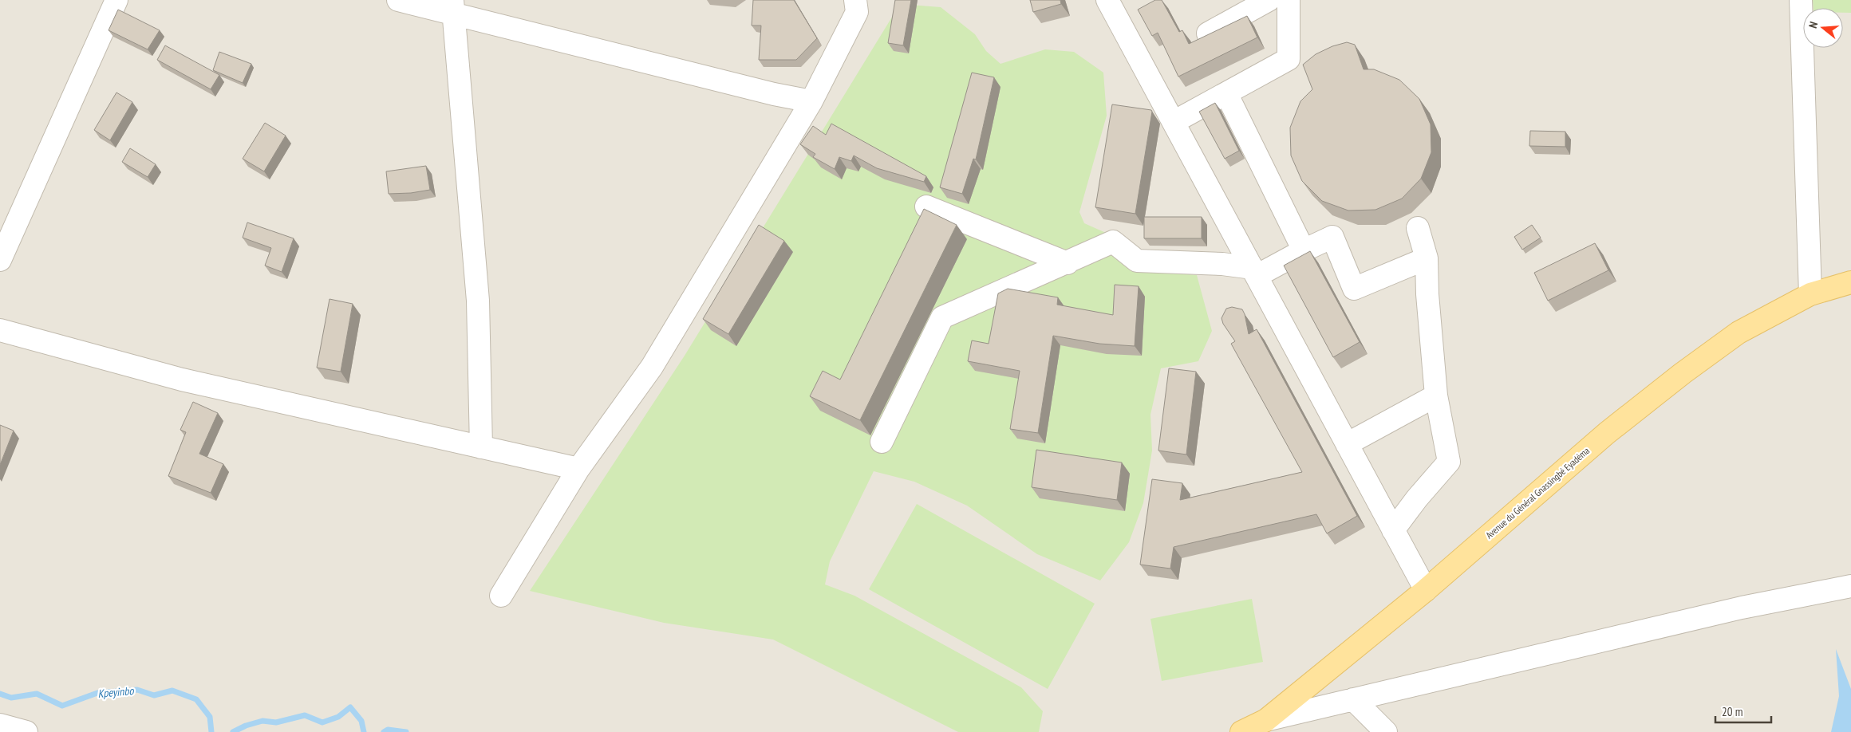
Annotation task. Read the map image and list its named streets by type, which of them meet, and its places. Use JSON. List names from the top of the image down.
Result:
{
  "streets": {
    "main road": ["Avenue du Général Gnassingbé Eyadéma"]
  },
  "water": ["Kpeyinbo"],
  "scale_bar": "20 m",
  "north": "left"
}
